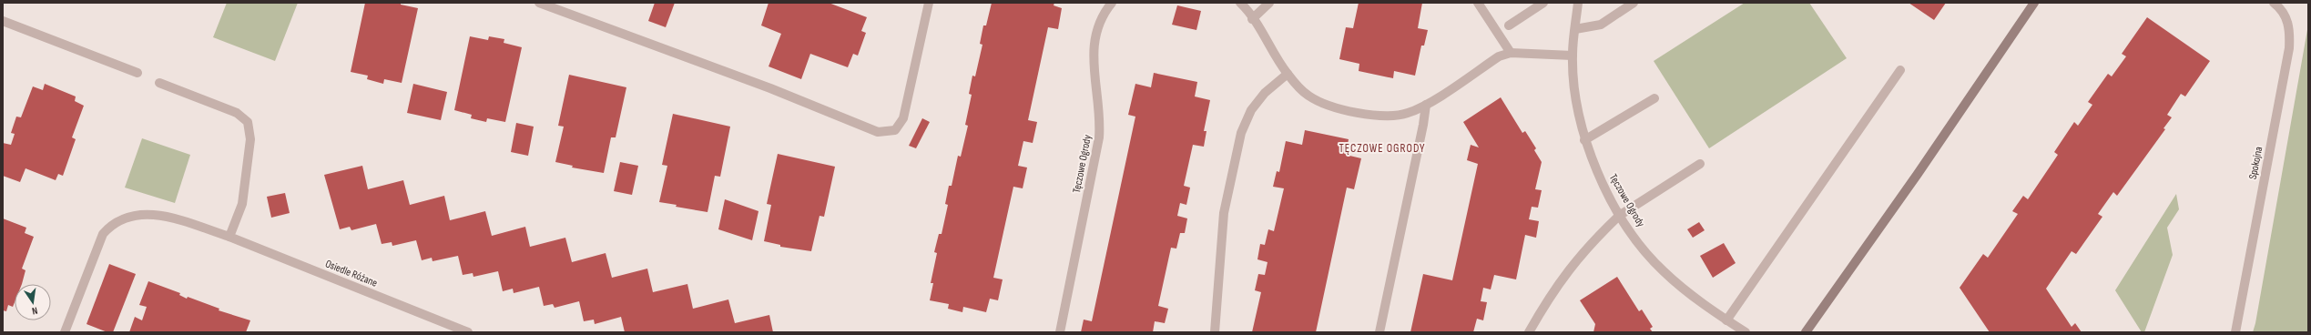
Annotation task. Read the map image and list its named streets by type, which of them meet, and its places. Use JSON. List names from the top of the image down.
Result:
{
  "streets": {
    "street": ["Spokojna", "Tęczowe Ogrody", "Osiedle Różane"]
  },
  "districts": ["TĘCZOWE OGRODY"],
  "north": "bottom"
}
